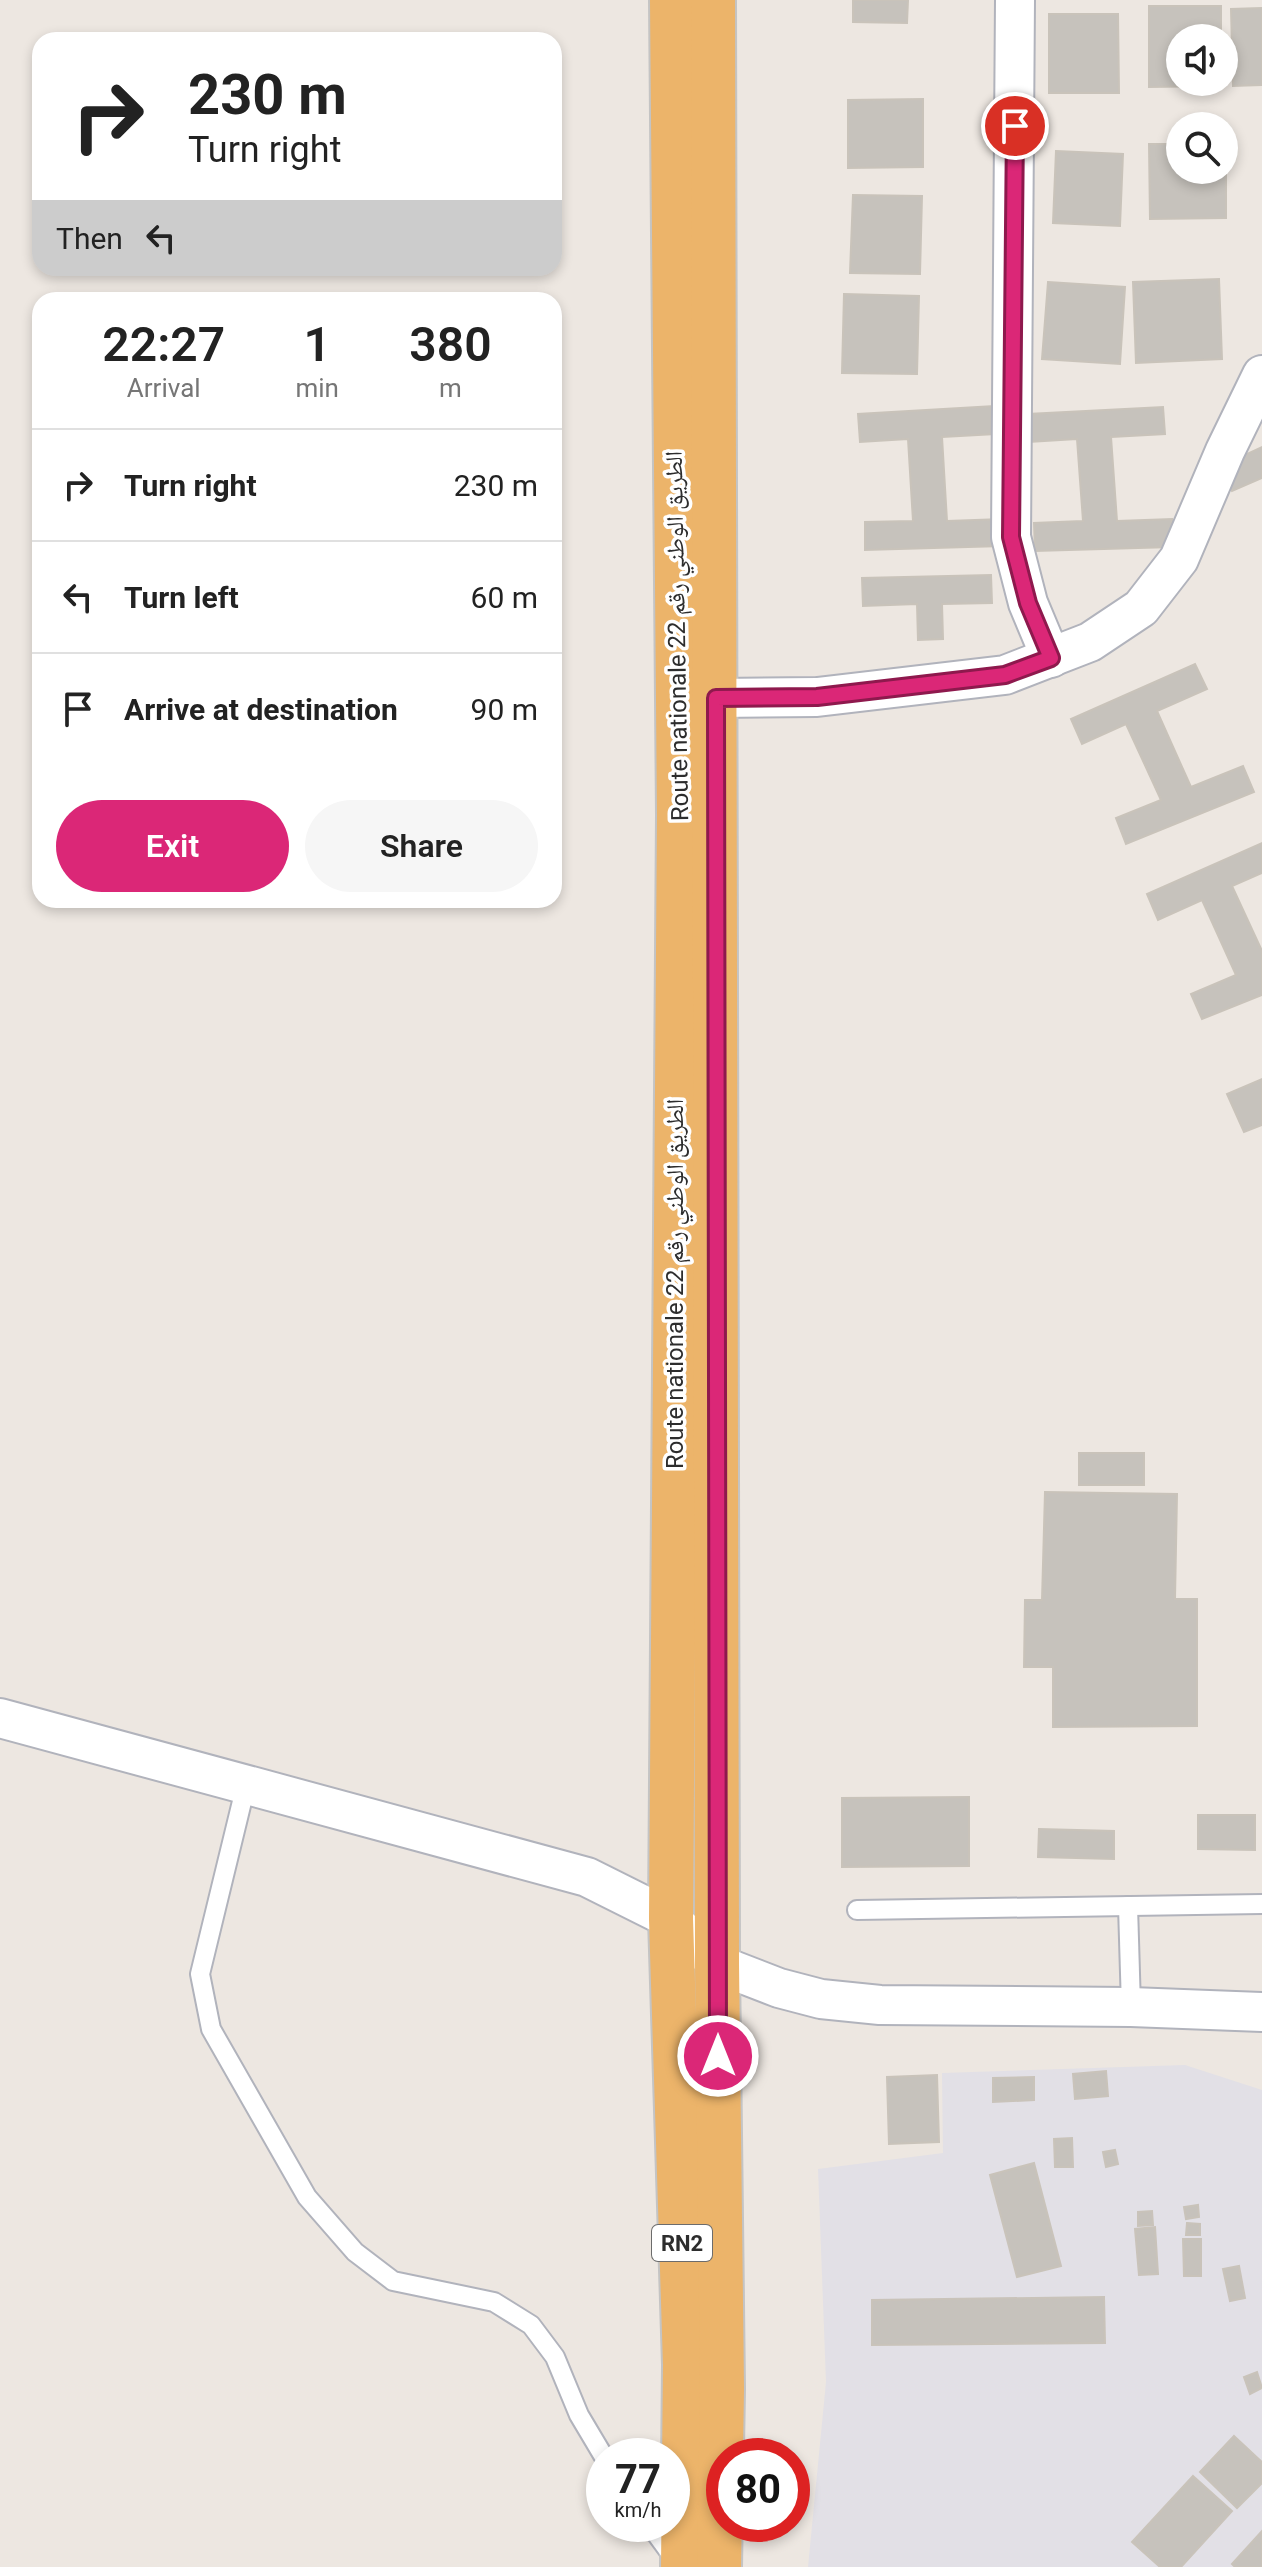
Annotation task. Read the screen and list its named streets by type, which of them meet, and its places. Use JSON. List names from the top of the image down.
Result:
{
  "streets": {
    "highway": ["Route nationale 22 الطريق الوطني رقم", "RN2"]
  },
  "page": {
    "turn": ["230 m", "Turn right"],
    "then": "Then",
    "eta": [
      "22:27",
      "Arrival",
      "1",
      "min",
      "380",
      "m"
    ],
    "list": [
      {
        "name": "Turn right",
        "value": "230 m"
      },
      {
        "name": "Turn left",
        "value": "60 m"
      },
      {
        "name": "Arrive at destination",
        "value": "90 m"
      }
    ],
    "buttons": ["Exit", "Share"],
    "speed": "77 km/h",
    "limit": "80"
  }
}
